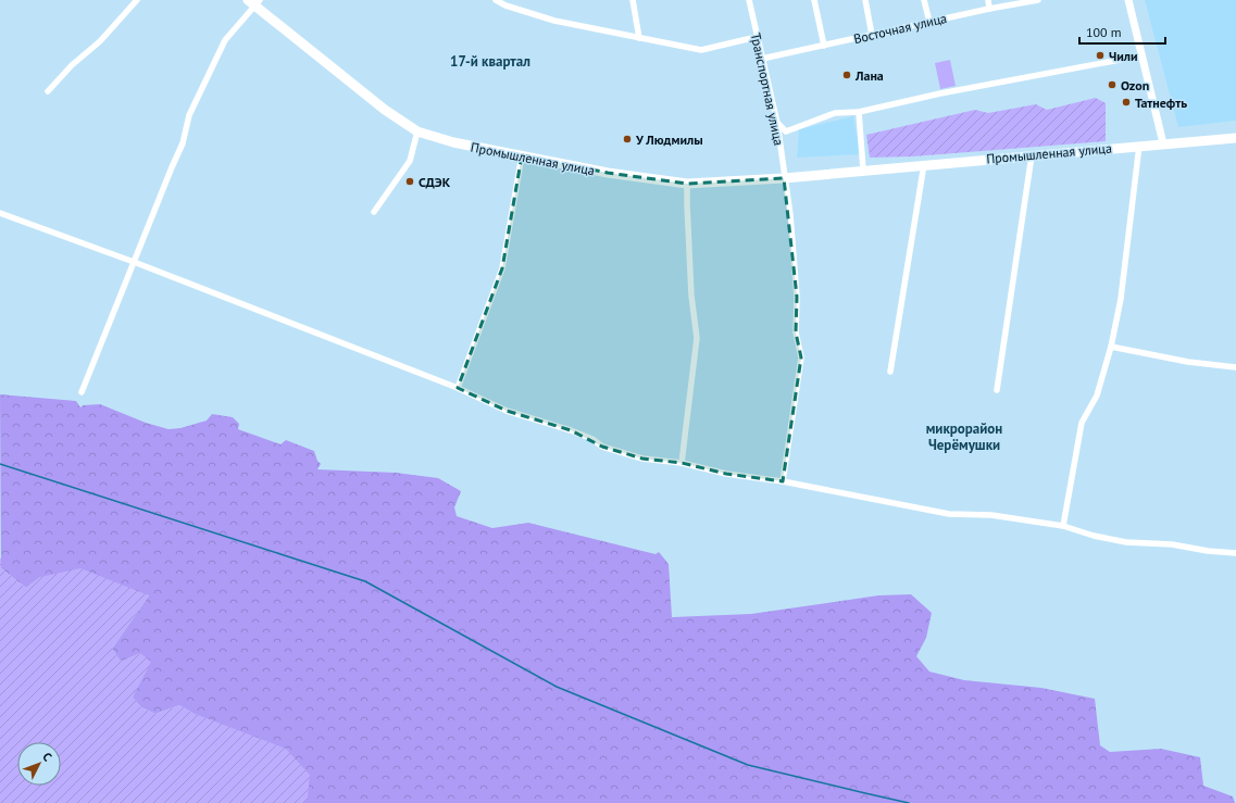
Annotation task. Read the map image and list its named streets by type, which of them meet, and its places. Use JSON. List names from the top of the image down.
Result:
{
  "streets": {
    "main road": ["Промышленная улица"],
    "street": ["Восточная улица", "Транспортная улица"]
  },
  "crossings": [
    ["Восточная улица", "Транспортная улица"],
    ["Транспортная улица", "Промышленная улица"]
  ],
  "districts": ["17-й квартал", "микрорайон Черёмушки"],
  "places": [
    "Чили",
    "Лана",
    "Ozon",
    "Татнефть",
    "У Людмилы",
    "СДЭК"
  ],
  "scale_bar": "100 m",
  "north": "top right"
}
